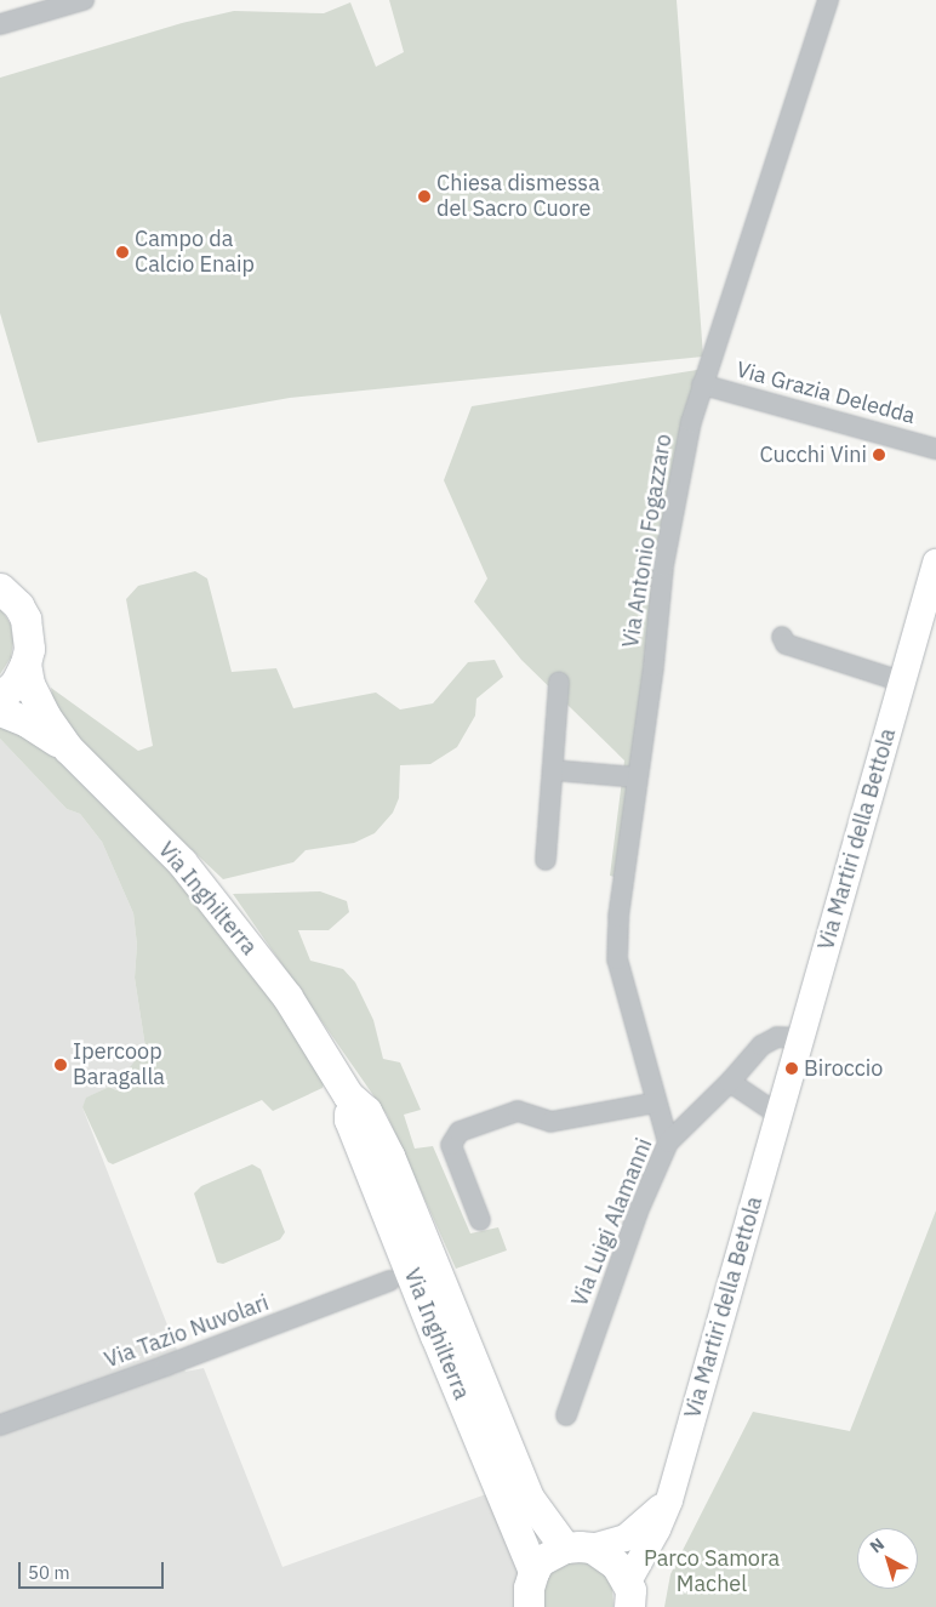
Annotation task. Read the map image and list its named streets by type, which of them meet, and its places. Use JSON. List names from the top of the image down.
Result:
{
  "streets": {
    "main road": ["Via Martiri della Bettola", "Via Inghilterra"],
    "street": [
      "Via Grazia Deledda",
      "Via Antonio Fogazzaro",
      "Via Luigi Alamanni",
      "Via Tazio Nuvolari"
    ]
  },
  "crossings": [
    ["Via Grazia Deledda", "Via Antonio Fogazzaro"],
    ["Via Antonio Fogazzaro", "Via Luigi Alamanni"],
    ["Via Martiri della Bettola", "Via Inghilterra"],
    ["Via Martiri della Bettola", "Via Luigi Alamanni"]
  ],
  "parks": ["Parco Samora Machel"],
  "places": [
    "Chiesa dismessa del Sacro Cuore",
    "Campo da Calcio Enaip",
    "Cucchi Vini",
    "Ipercoop Baragalla",
    "Biroccio"
  ],
  "scale_bar": "50 m",
  "north": "top left"
}
